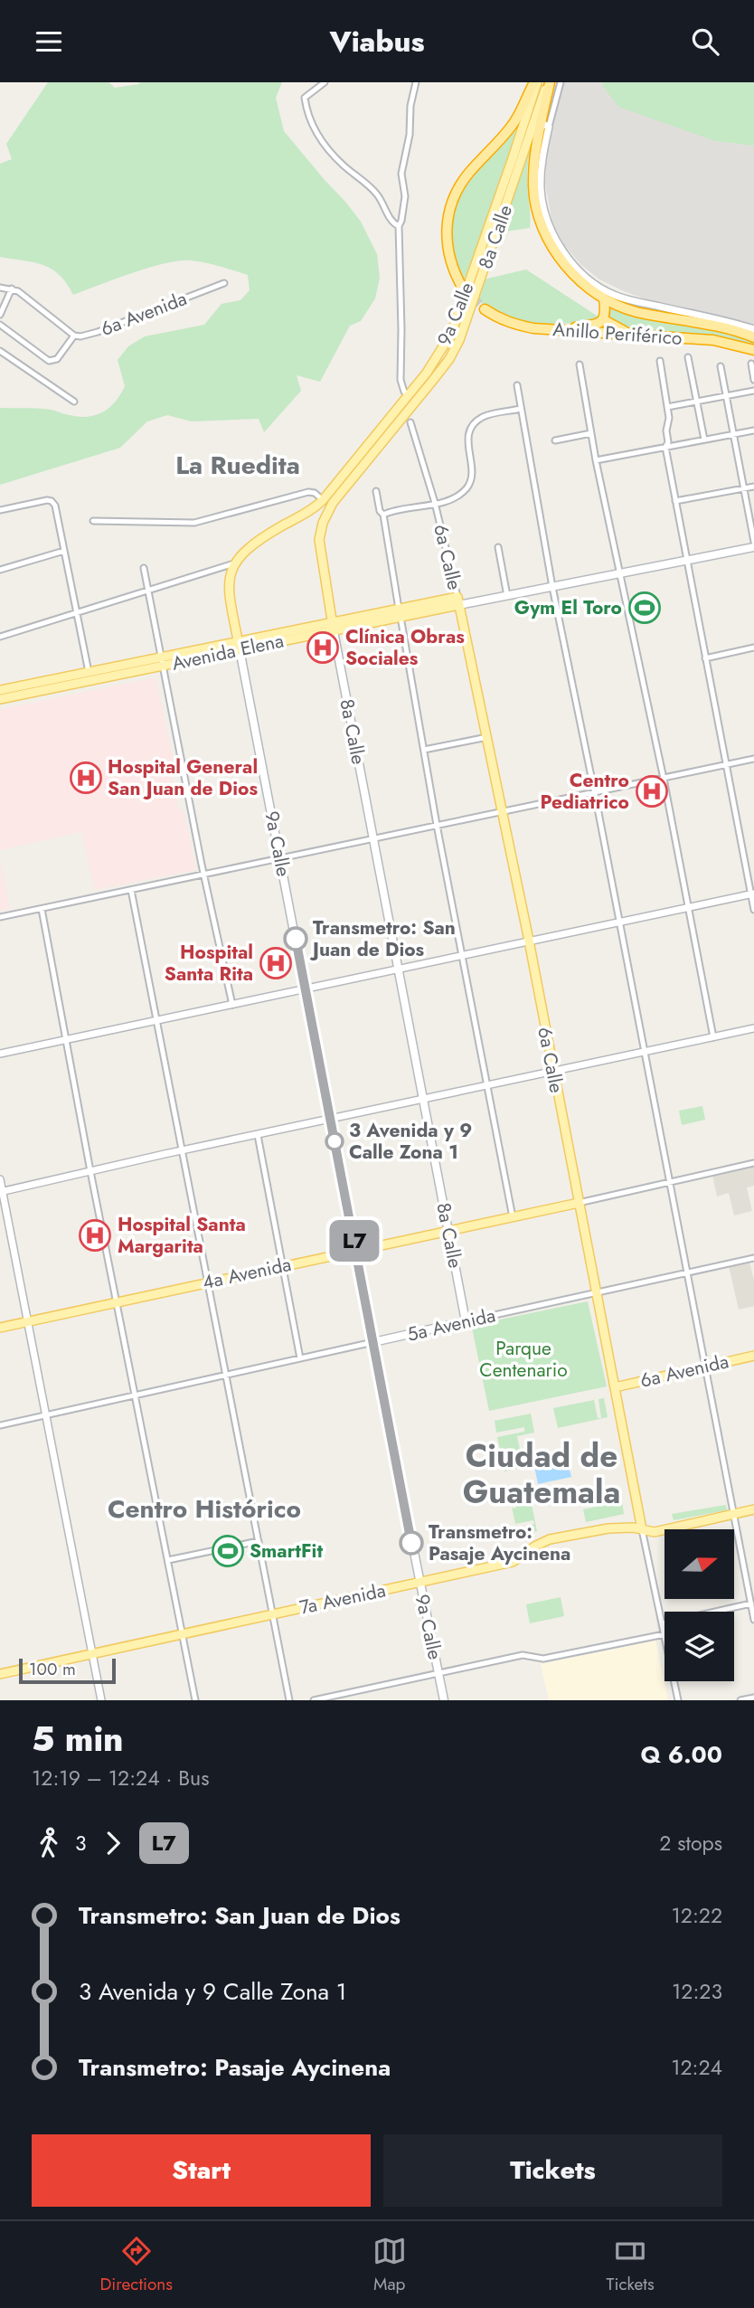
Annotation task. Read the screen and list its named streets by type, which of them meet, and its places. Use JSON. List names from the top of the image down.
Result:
{
  "streets": {
    "highway": ["Anillo Periférico"],
    "main road": [
      "8a Calle",
      "6a Avenida",
      "9a Calle",
      "6a Calle",
      "Avenida Elena",
      "4a Avenida",
      "5a Avenida",
      "7a Avenida"
    ]
  },
  "crossings": [
    ["8a Calle", "Anillo Periférico"],
    ["8a Calle", "Avenida Elena"],
    ["8a Calle", "4a Avenida"],
    ["8a Calle", "5a Avenida"],
    ["6a Avenida", "6a Calle"],
    ["9a Calle", "Avenida Elena"],
    ["9a Calle", "4a Avenida"],
    ["9a Calle", "5a Avenida"],
    ["9a Calle", "7a Avenida"],
    ["6a Calle", "Avenida Elena"],
    ["6a Calle", "4a Avenida"],
    ["6a Calle", "5a Avenida"],
    ["6a Calle", "7a Avenida"]
  ],
  "districts": ["La Ruedita", "Ciudad de Guatemala", "Centro Histórico"],
  "parks": ["Parque Centenario"],
  "places": {
    "sports": ["Gym El Toro", "SmartFit"],
    "hospital": [
      "Clínica Obras Sociales",
      "Hospital General San Juan de Dios",
      "Centro Pediatrico",
      "Hospital Santa Rita",
      "Hospital Santa Margarita"
    ],
    "other": ["Transmetro: San Juan de Dios", "3 Avenida y 9 Calle Zona 1", "Transmetro: Pasaje Aycinena"]
  },
  "lines": ["bus line L7"],
  "scale_bar": "100 m",
  "north": "right",
  "page": {
    "header": "Viabus",
    "on_map": "L7",
    "scale": "100 m",
    "heading": ["5 min", "12:19 – 12:24 · Bus", "Q 6.00"],
    "legs": ["3", "L7", "2 stops"],
    "list": [
      {
        "name": "Transmetro: San Juan de Dios",
        "value": "12:22"
      },
      {
        "name": "3 Avenida y 9 Calle Zona 1",
        "value": "12:23"
      },
      {
        "name": "Transmetro: Pasaje Aycinena",
        "value": "12:24"
      }
    ],
    "buttons": ["Start", "Tickets"],
    "tabs": ["Directions", "Map", "Tickets"]
  }
}
